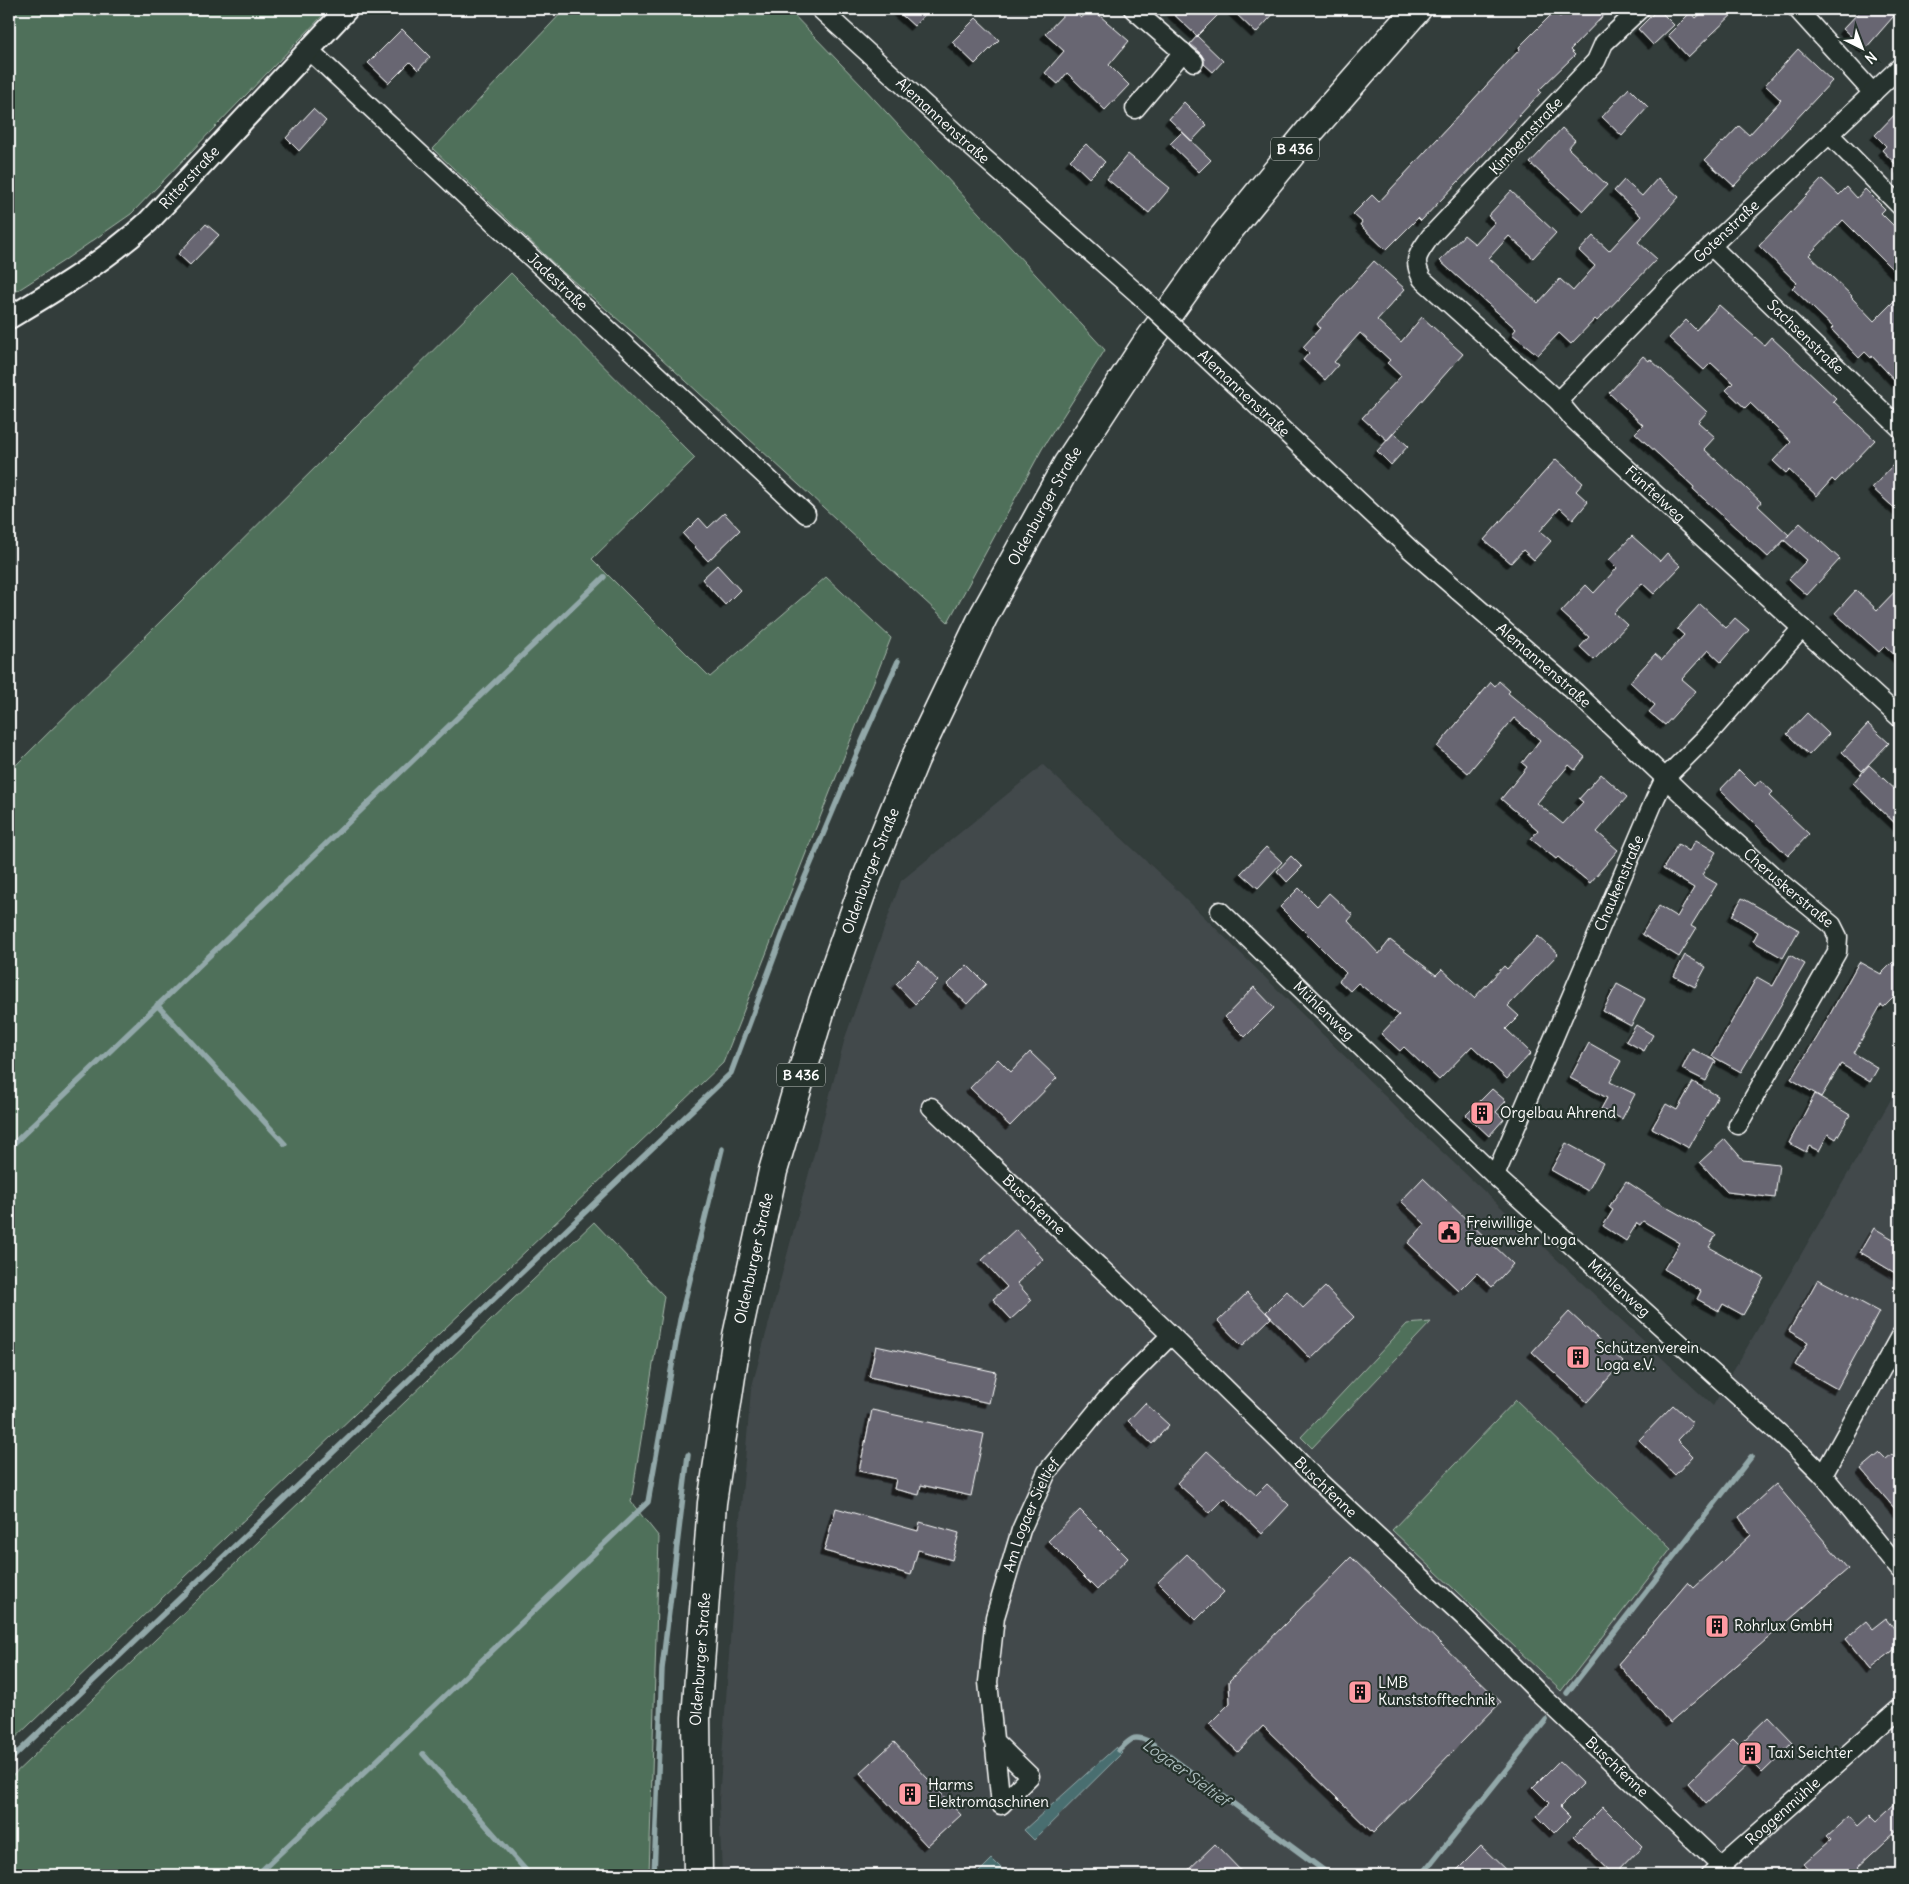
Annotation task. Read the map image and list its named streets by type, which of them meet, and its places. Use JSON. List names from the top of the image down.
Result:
{
  "streets": {
    "main road": ["B 436", "Oldenburger Straße"],
    "street": [
      "Alemannenstraße",
      "Kimbernstraße",
      "Ritterstraße",
      "Gotenstraße",
      "Jadestraße",
      "Sachsenstraße",
      "Fünftelweg",
      "Chaukenstraße",
      "Cheruskerstraße",
      "Mühlenweg",
      "Buschfenne",
      "Am Logaer Sieltief",
      "Roggenmühle"
    ]
  },
  "crossings": [
    ["Alemannenstraße", "Chaukenstraße"],
    ["Alemannenstraße", "Cheruskerstraße"],
    ["Kimbernstraße", "Fünftelweg"],
    ["Ritterstraße", "Jadestraße"],
    ["Gotenstraße", "Sachsenstraße"],
    ["Gotenstraße", "Fünftelweg"],
    ["Fünftelweg", "Chaukenstraße"],
    ["Chaukenstraße", "Cheruskerstraße"],
    ["Chaukenstraße", "Mühlenweg"],
    ["Buschfenne", "Am Logaer Sieltief"],
    ["Buschfenne", "Roggenmühle"]
  ],
  "water": ["Logaer Sieltief"],
  "places": {
    "building": [
      "Orgelbau Ahrend",
      "Schützenverein Loga e.V.",
      "Rohrlux GmbH",
      "LMB Kunststofftechnik",
      "Taxi Seichter",
      "Harms Elektromaschinen"
    ],
    "public building": ["Freiwillige Feuerwehr Loga"]
  },
  "north": "bottom right"
}
